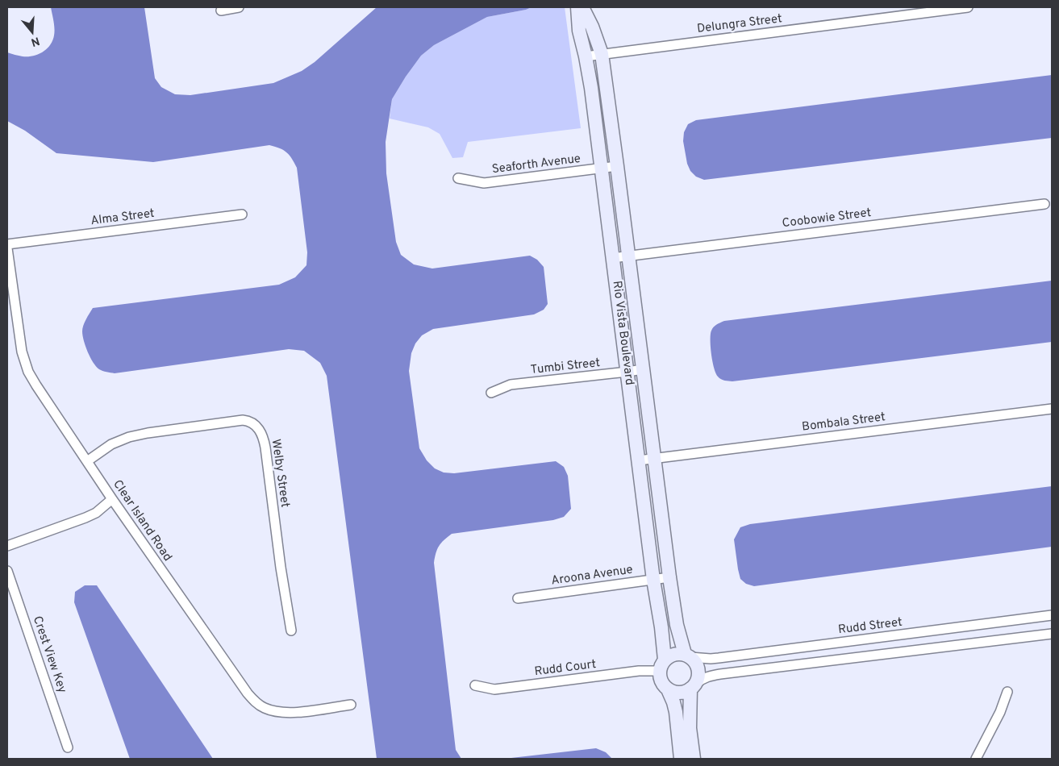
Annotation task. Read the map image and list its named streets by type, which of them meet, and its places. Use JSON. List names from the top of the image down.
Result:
{
  "streets": {
    "street": [
      "Delungra Street",
      "Seaforth Avenue",
      "Alma Street",
      "Coobowie Street",
      "Rio Vista Boulevard",
      "Tumbi Street",
      "Bombala Street",
      "Welby Street",
      "Clear Island Road",
      "Aroona Avenue",
      "Rudd Street",
      "Crest View Key",
      "Rudd Court"
    ]
  },
  "crossings": [
    ["Delungra Street", "Rio Vista Boulevard"],
    ["Seaforth Avenue", "Rio Vista Boulevard"],
    ["Coobowie Street", "Rio Vista Boulevard"],
    ["Rio Vista Boulevard", "Tumbi Street"],
    ["Rio Vista Boulevard", "Bombala Street"],
    ["Rio Vista Boulevard", "Aroona Avenue"],
    ["Rio Vista Boulevard", "Rudd Street"],
    ["Rio Vista Boulevard", "Rudd Court"],
    ["Welby Street", "Clear Island Road"],
    ["Rudd Street", "Rudd Court"]
  ],
  "north": "bottom"
}
